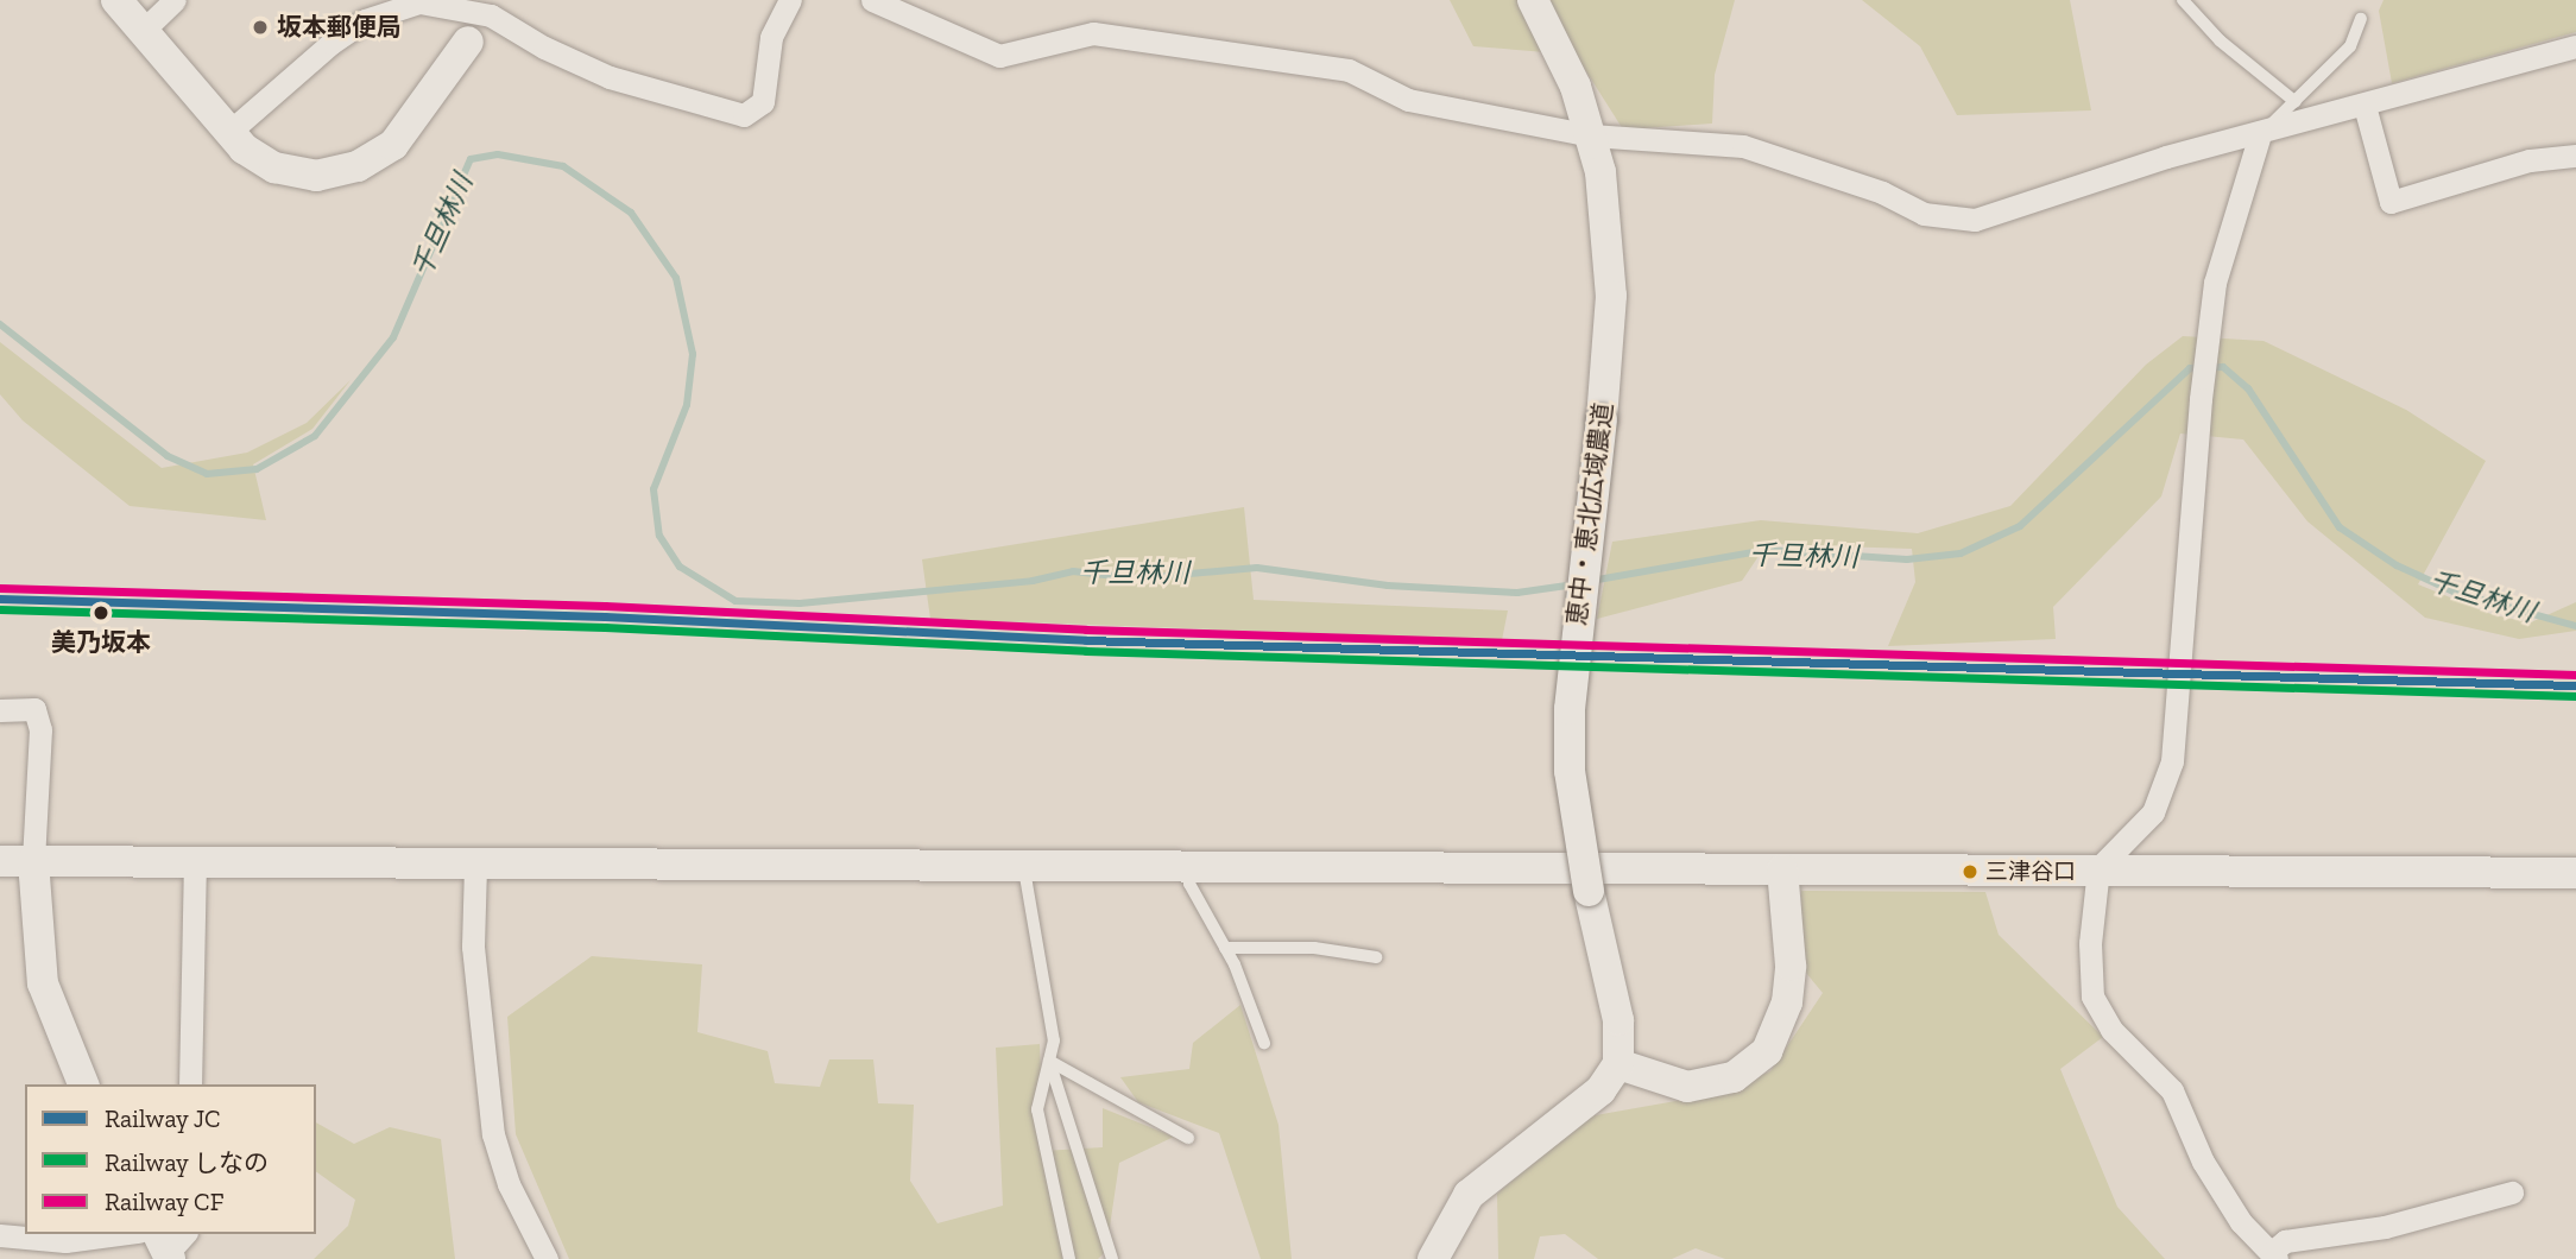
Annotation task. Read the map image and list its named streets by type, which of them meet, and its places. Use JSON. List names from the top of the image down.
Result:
{
  "streets": {
    "street": ["恵中・恵北広域農道"]
  },
  "water": ["千旦林川"],
  "places": ["坂本郵便局", "美乃坂本", "三津谷口"],
  "lines": ["rail line CF", "rail line JC", "rail line しなの"],
  "legend": ["Railway JC", "Railway しなの", "Railway CF"]
}
